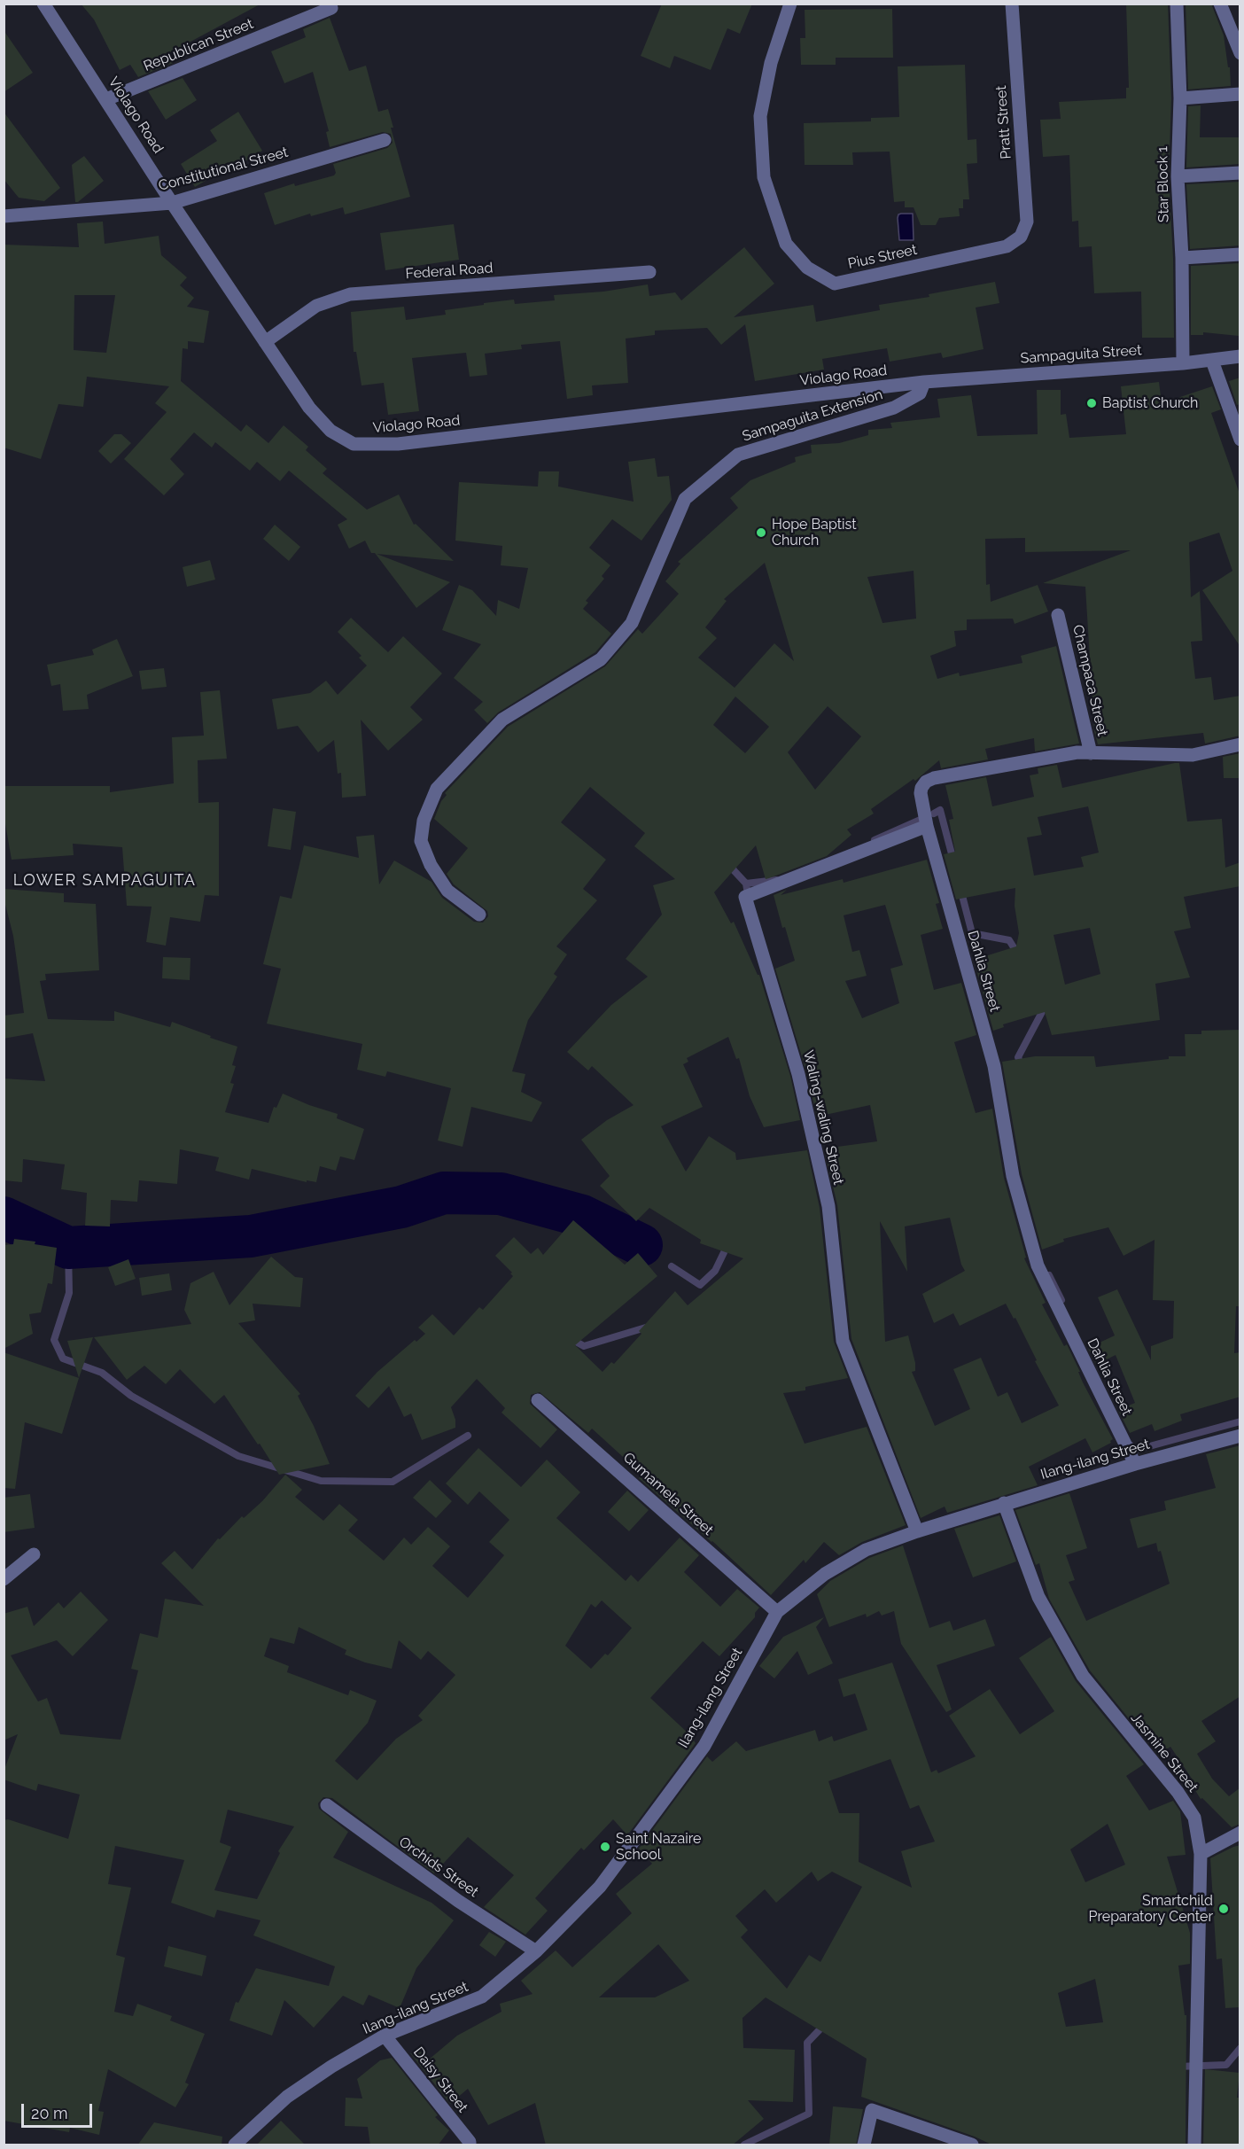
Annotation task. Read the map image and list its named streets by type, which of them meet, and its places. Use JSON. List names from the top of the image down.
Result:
{
  "streets": {
    "street": [
      "Republican Street",
      "Violago Road",
      "Pratt Street",
      "Constitutional Street",
      "Star Block 1",
      "Pius Street",
      "Federal Road",
      "Sampaguita Street",
      "Sampaguita Extension",
      "Champaca Street",
      "Dahlia Street",
      "Waling-waling Street",
      "Ilang-ilang Street",
      "Gumamela Street",
      "Jasmine Street",
      "Orchids Street",
      "Daisy Street"
    ]
  },
  "crossings": [
    ["Republican Street", "Violago Road"],
    ["Violago Road", "Constitutional Street"],
    ["Violago Road", "Federal Road"],
    ["Violago Road", "Sampaguita Street"],
    ["Violago Road", "Sampaguita Extension"],
    ["Pratt Street", "Pius Street"],
    ["Star Block 1", "Sampaguita Street"],
    ["Sampaguita Street", "Sampaguita Extension"],
    ["Champaca Street", "Dahlia Street"],
    ["Dahlia Street", "Waling-waling Street"],
    ["Dahlia Street", "Ilang-ilang Street"],
    ["Waling-waling Street", "Ilang-ilang Street"],
    ["Ilang-ilang Street", "Gumamela Street"],
    ["Ilang-ilang Street", "Jasmine Street"],
    ["Ilang-ilang Street", "Orchids Street"],
    ["Ilang-ilang Street", "Daisy Street"]
  ],
  "districts": ["LOWER SAMPAGUITA"],
  "places": [
    "Baptist Church",
    "Hope Baptist Church",
    "Saint Nazaire School",
    "Smartchild Preparatory Center"
  ],
  "scale_bar": "20 m"
}
